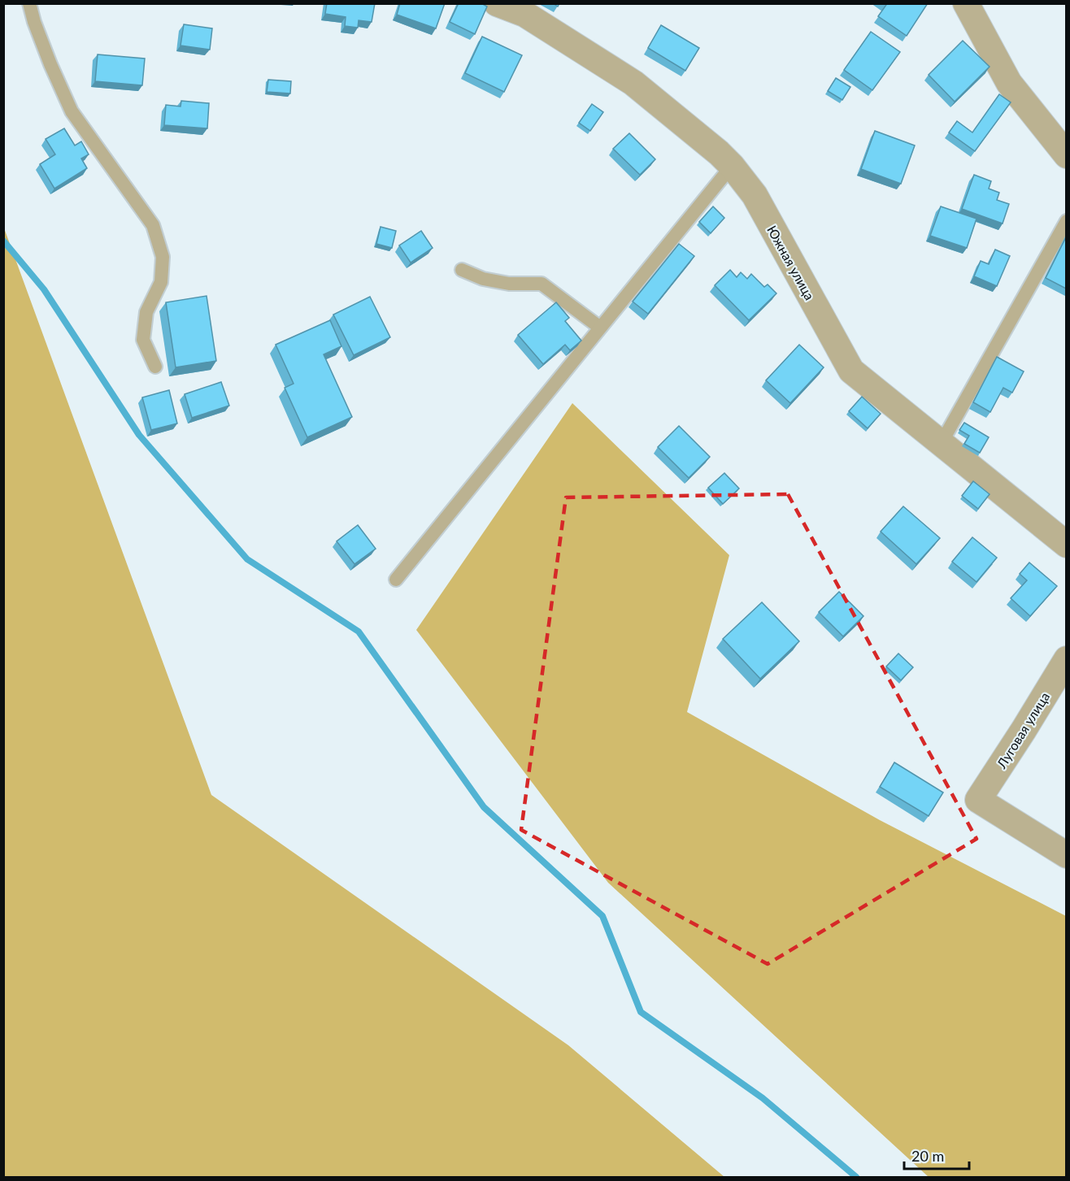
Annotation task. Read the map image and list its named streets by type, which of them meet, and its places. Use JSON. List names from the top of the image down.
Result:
{
  "streets": {
    "street": ["Южная улица", "Луговая улица"]
  },
  "scale_bar": "20 m"
}
